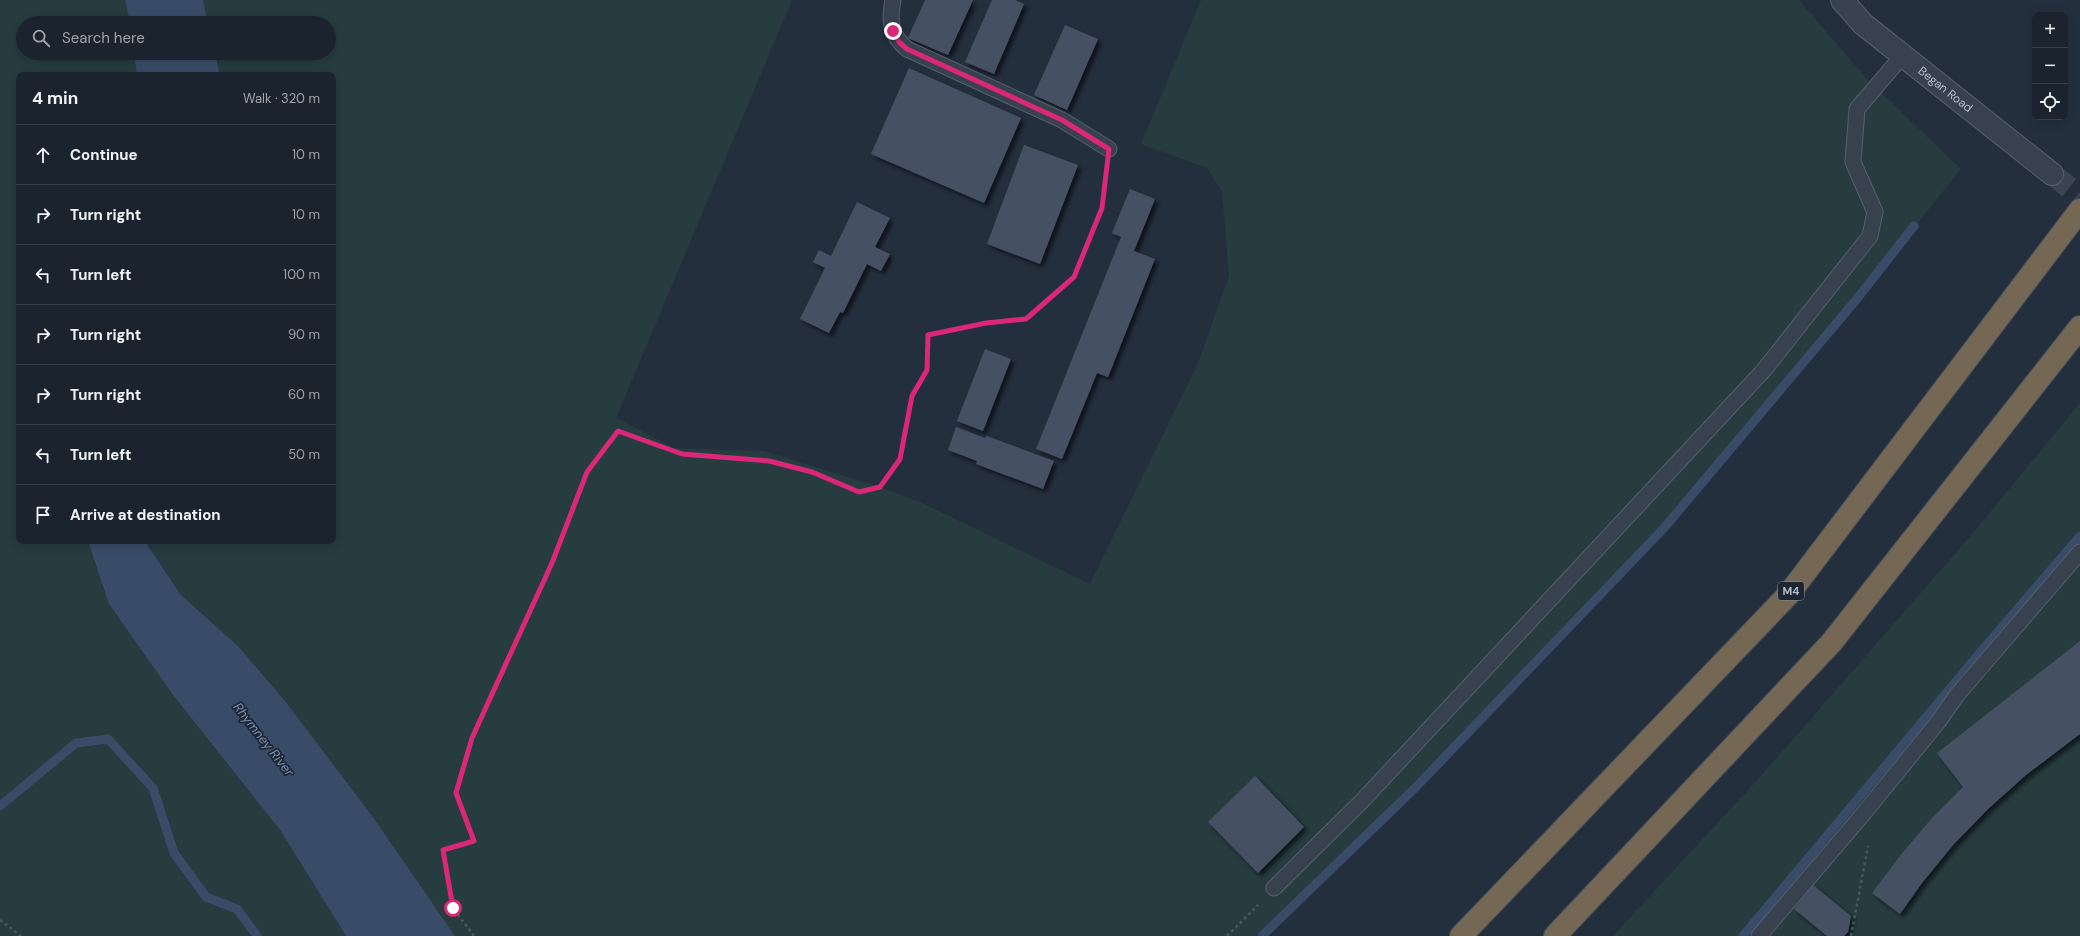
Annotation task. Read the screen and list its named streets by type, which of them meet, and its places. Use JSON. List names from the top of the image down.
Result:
{
  "streets": {
    "highway": ["M4"],
    "street": ["Began Road"]
  },
  "water": ["Rhymney River"],
  "page": {
    "map_buttons": ["+", "−"],
    "search": "Search here",
    "heading": ["4 min", "Walk · 320 m"],
    "list": [
      ["Continue", "10 m"],
      ["Turn right", "10 m"],
      ["Turn left", "100 m"],
      ["Turn right", "90 m"],
      ["Turn right", "60 m"],
      ["Turn left", "50 m"],
      "Arrive at destination"
    ]
  }
}
